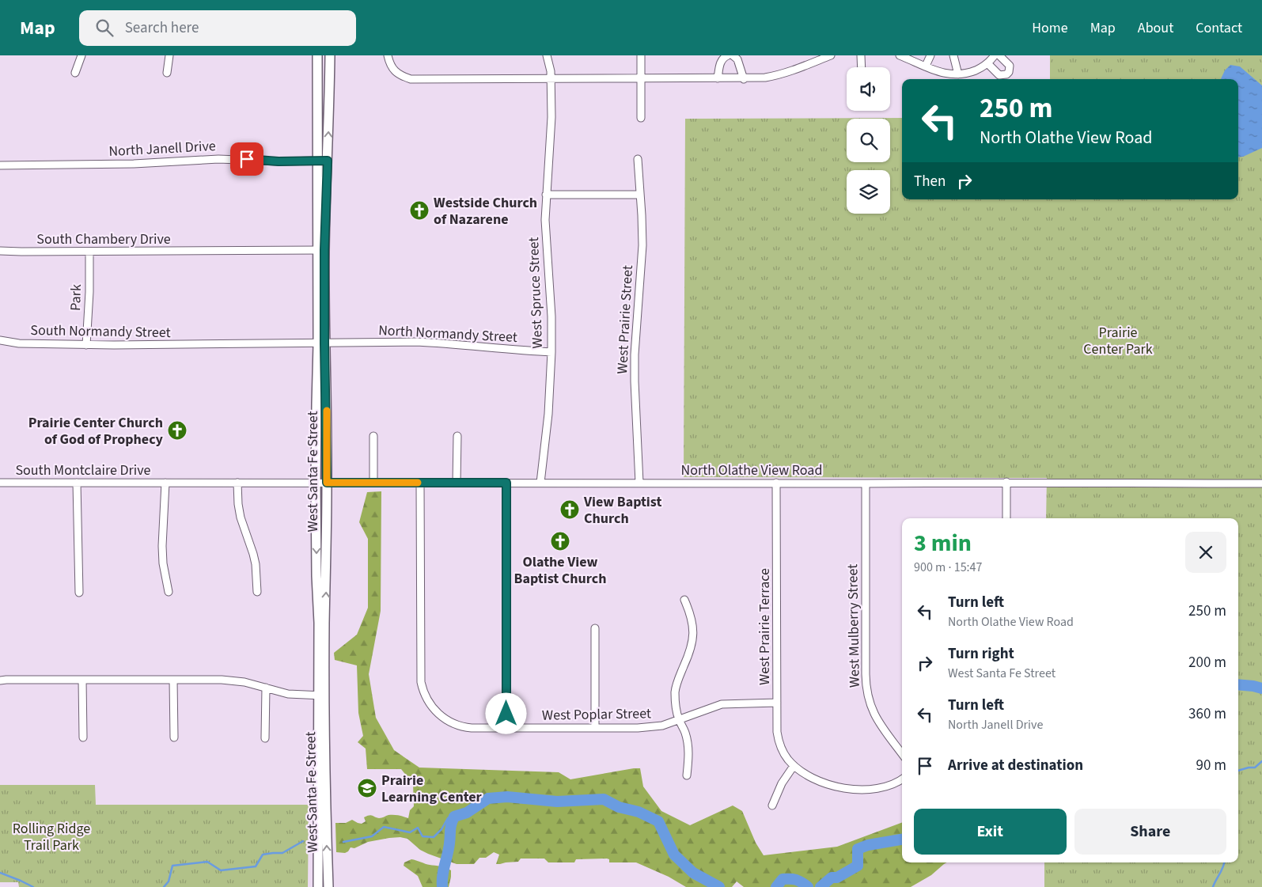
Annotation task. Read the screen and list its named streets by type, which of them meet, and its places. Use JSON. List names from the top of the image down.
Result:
{
  "streets": {
    "street": [
      "North Janell Drive",
      "South Chambery Drive",
      "West Spruce Street",
      "Park",
      "West Prairie Street",
      "South Normandy Street",
      "North Normandy Street",
      "South Montclaire Drive",
      "North Olathe View Road",
      "West Santa Fe Street",
      "West Mulberry Street",
      "West Prairie Terrace",
      "West Poplar Street"
    ]
  },
  "crossings": [
    ["North Janell Drive", "West Santa Fe Street"],
    ["South Chambery Drive", "Park"],
    ["South Chambery Drive", "West Santa Fe Street"],
    ["West Spruce Street", "North Normandy Street"],
    ["West Spruce Street", "North Olathe View Road"],
    ["Park", "South Normandy Street"],
    ["West Prairie Street", "North Olathe View Road"],
    ["South Normandy Street", "North Normandy Street"],
    ["North Normandy Street", "West Santa Fe Street"],
    ["South Montclaire Drive", "North Olathe View Road"],
    ["North Olathe View Road", "West Santa Fe Street"],
    ["North Olathe View Road", "West Mulberry Street"],
    ["North Olathe View Road", "West Prairie Terrace"],
    ["North Olathe View Road", "West Poplar Street"],
    ["West Prairie Terrace", "West Poplar Street"]
  ],
  "parks": ["Prairie Center Park", "Rolling Ridge Trail Park"],
  "places": {
    "church": [
      "Westside Church of Nazarene",
      "Prairie Center Church of God of Prophecy",
      "View Baptist Church",
      "Olathe View Baptist Church"
    ],
    "school or university": ["Prairie Learning Center"]
  },
  "page": {
    "header": "Map",
    "search": "Search here",
    "nav": [
      "Home",
      "Map",
      "About",
      "Contact"
    ],
    "turn": ["250 m", "North Olathe View Road"],
    "then": "Then",
    "heading": ["3 min", "900 m · 15:47"],
    "list": [
      {
        "name": "Turn left",
        "note": "North Olathe View Road",
        "value": "250 m"
      },
      {
        "name": "Turn right",
        "note": "West Santa Fe Street",
        "value": "200 m"
      },
      {
        "name": "Turn left",
        "note": "North Janell Drive",
        "value": "360 m"
      },
      {
        "name": "Arrive at destination",
        "value": "90 m"
      }
    ],
    "buttons": ["Exit", "Share"]
  }
}
